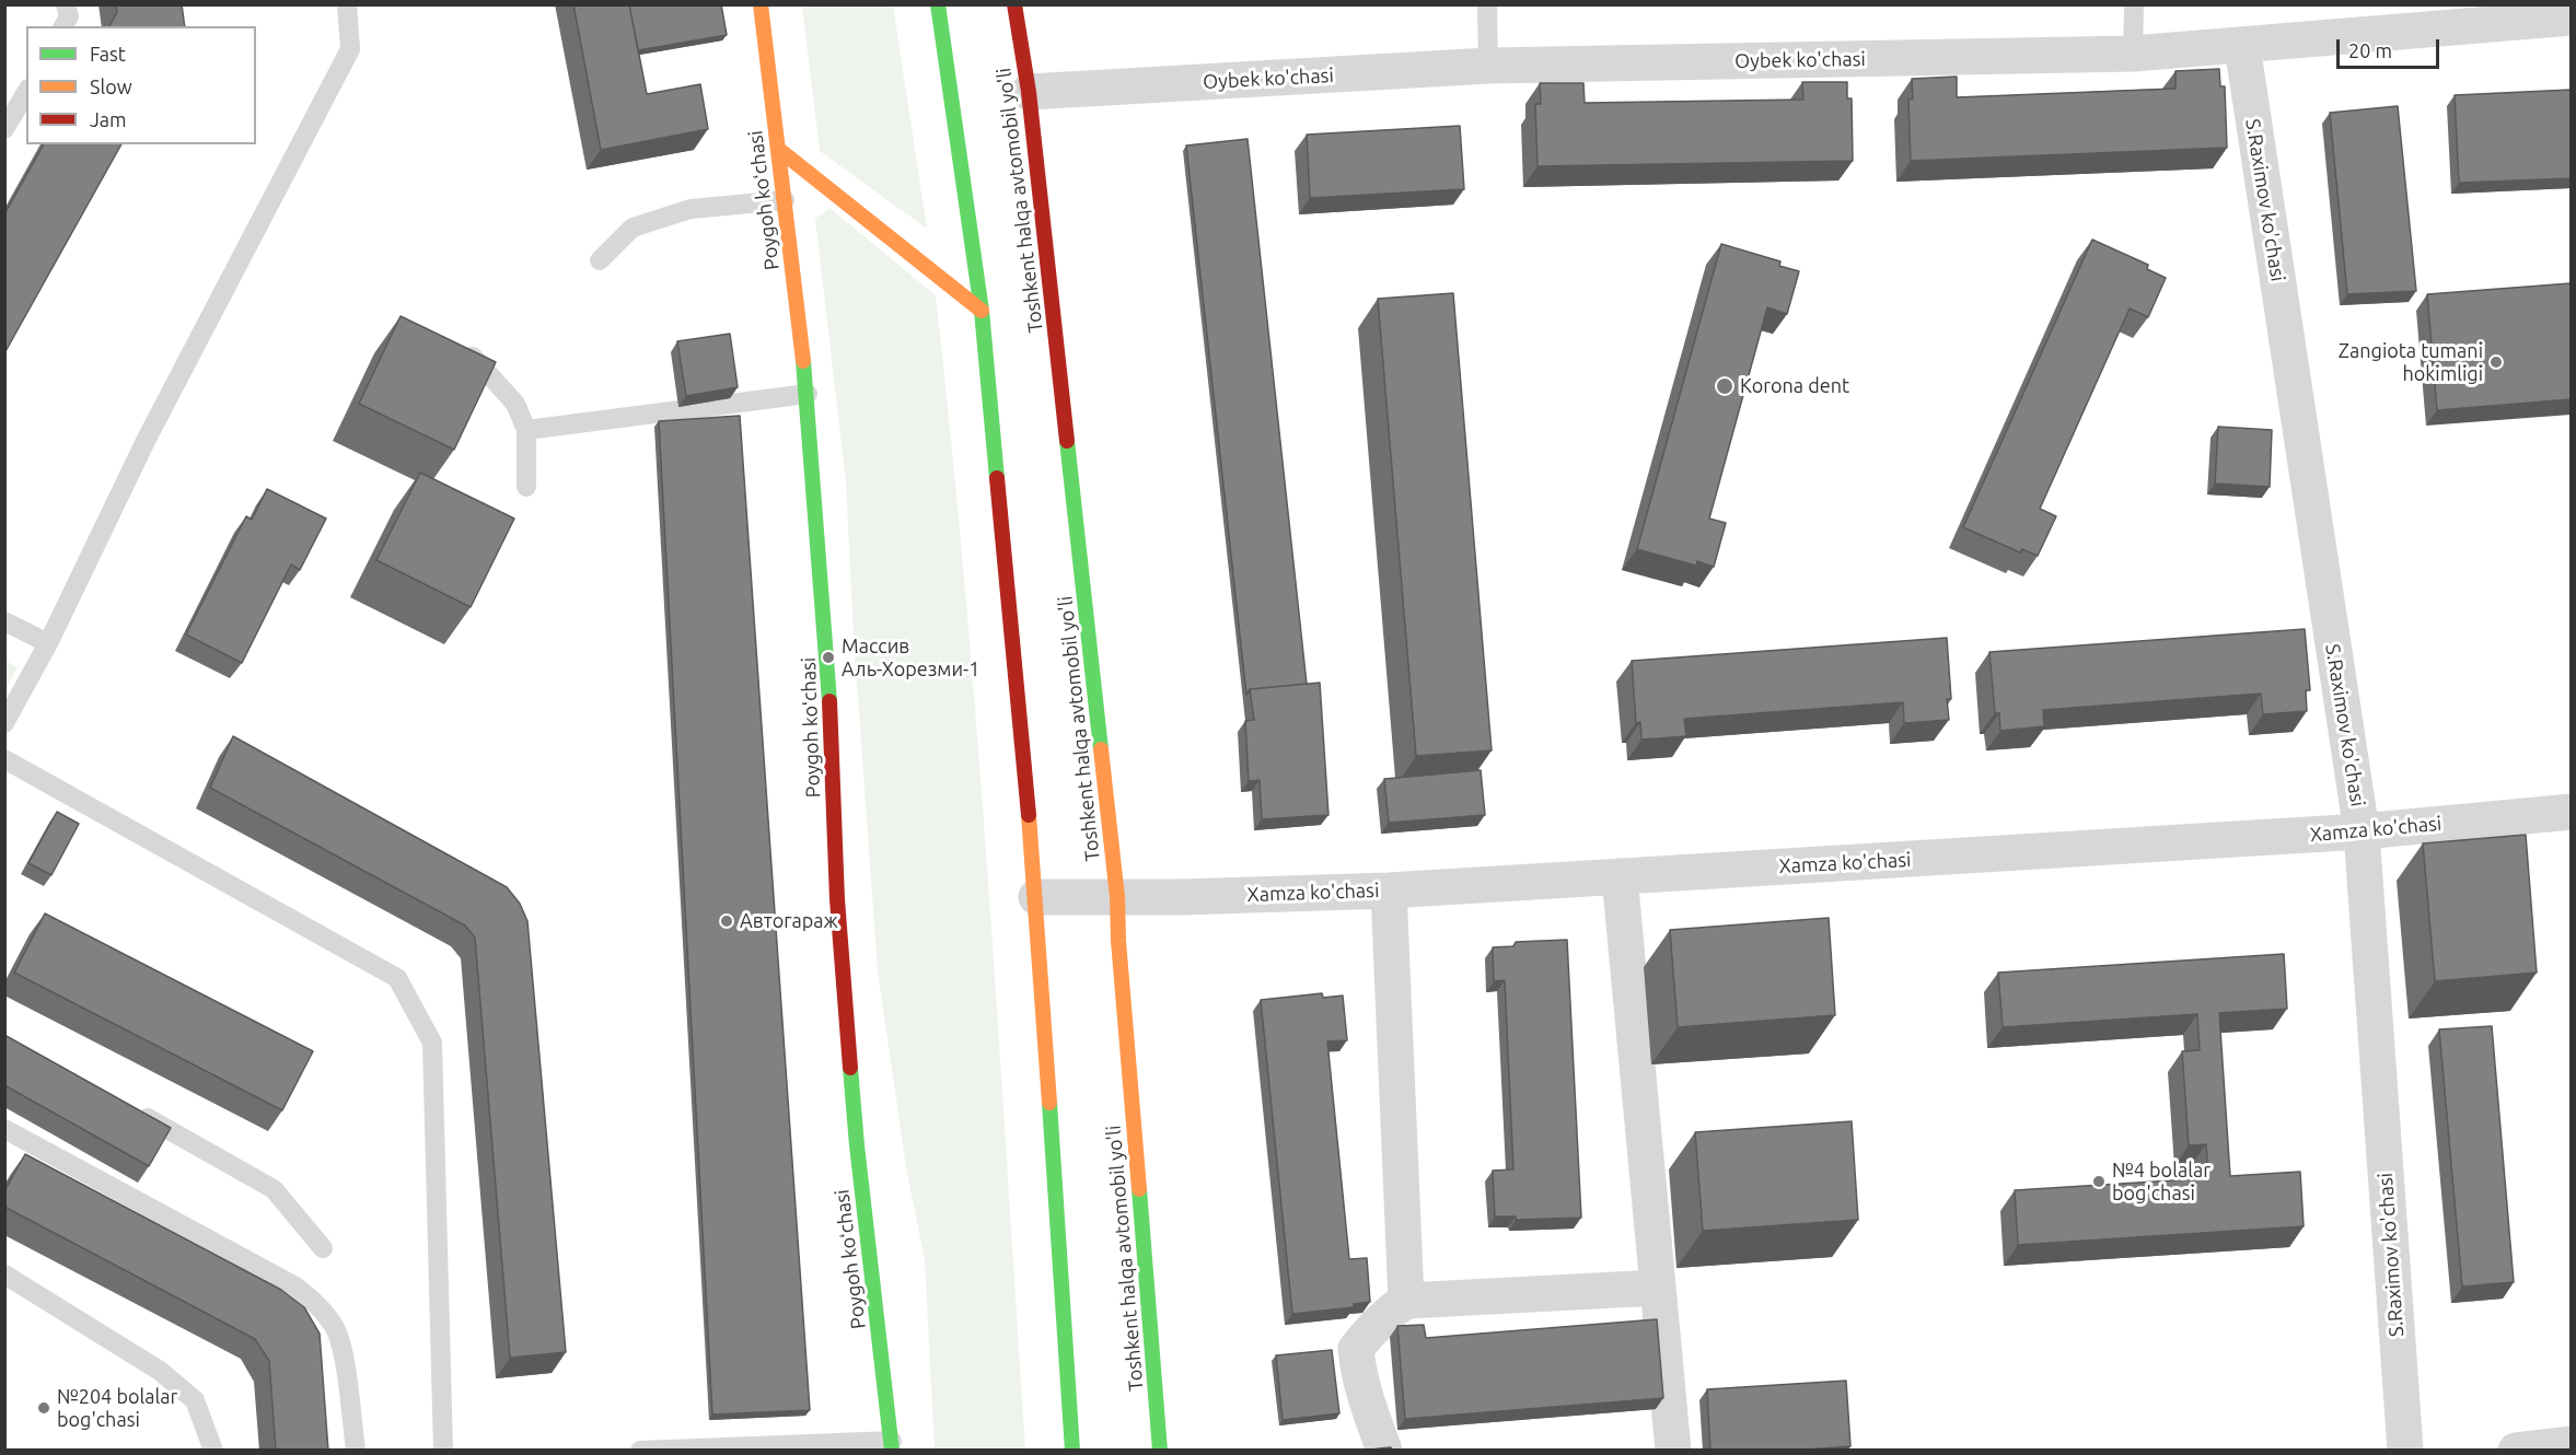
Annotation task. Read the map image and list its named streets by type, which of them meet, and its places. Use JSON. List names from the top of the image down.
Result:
{
  "streets": {
    "main road": ["Poygoh koʻchasi", "Toshkent halqa avtomobil yo'li"],
    "street": ["Oybek ko'chasi", "S.Raximov ko'chasi", "Xamza ko'chasi"]
  },
  "crossings": [
    ["Oybek ko'chasi", "Toshkent halqa avtomobil yo'li"],
    ["Oybek ko'chasi", "S.Raximov ko'chasi"],
    ["Toshkent halqa avtomobil yo'li", "Xamza ko'chasi"],
    ["S.Raximov ko'chasi", "Xamza ko'chasi"]
  ],
  "places": [
    "Zangiota tumani hokimligi",
    "Korona dent",
    "Массив Аль-Хорезми-1",
    "Автогараж",
    "№4 bolalar bog'chasi",
    "№204 bolalar bog'chasi"
  ],
  "legend": ["Fast", "Slow", "Jam"],
  "scale_bar": "20 m"
}
